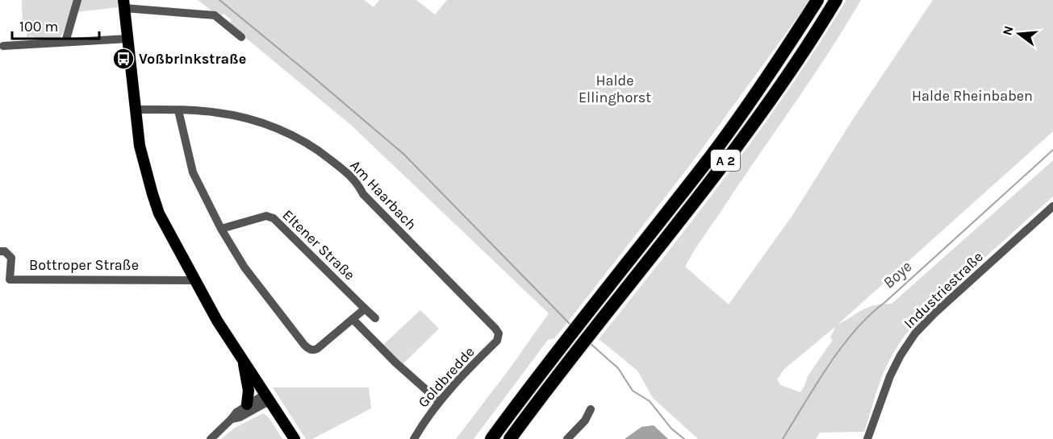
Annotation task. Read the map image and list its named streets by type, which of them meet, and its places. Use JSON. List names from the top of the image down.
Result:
{
  "streets": {
    "highway": ["A 2"],
    "street": [
      "Am Haarbach",
      "Eltener Straße",
      "Bottroper Straße",
      "Industriestraße",
      "Goldbredde"
    ]
  },
  "crossings": [
    ["Am Haarbach", "Goldbredde"]
  ],
  "water": ["Boye"],
  "parks": ["Halde Ellinghorst", "Halde Rheinbaben"],
  "places": {
    "bus stop": ["Voßbrinkstraße"]
  },
  "scale_bar": "100 m",
  "north": "left"
}
